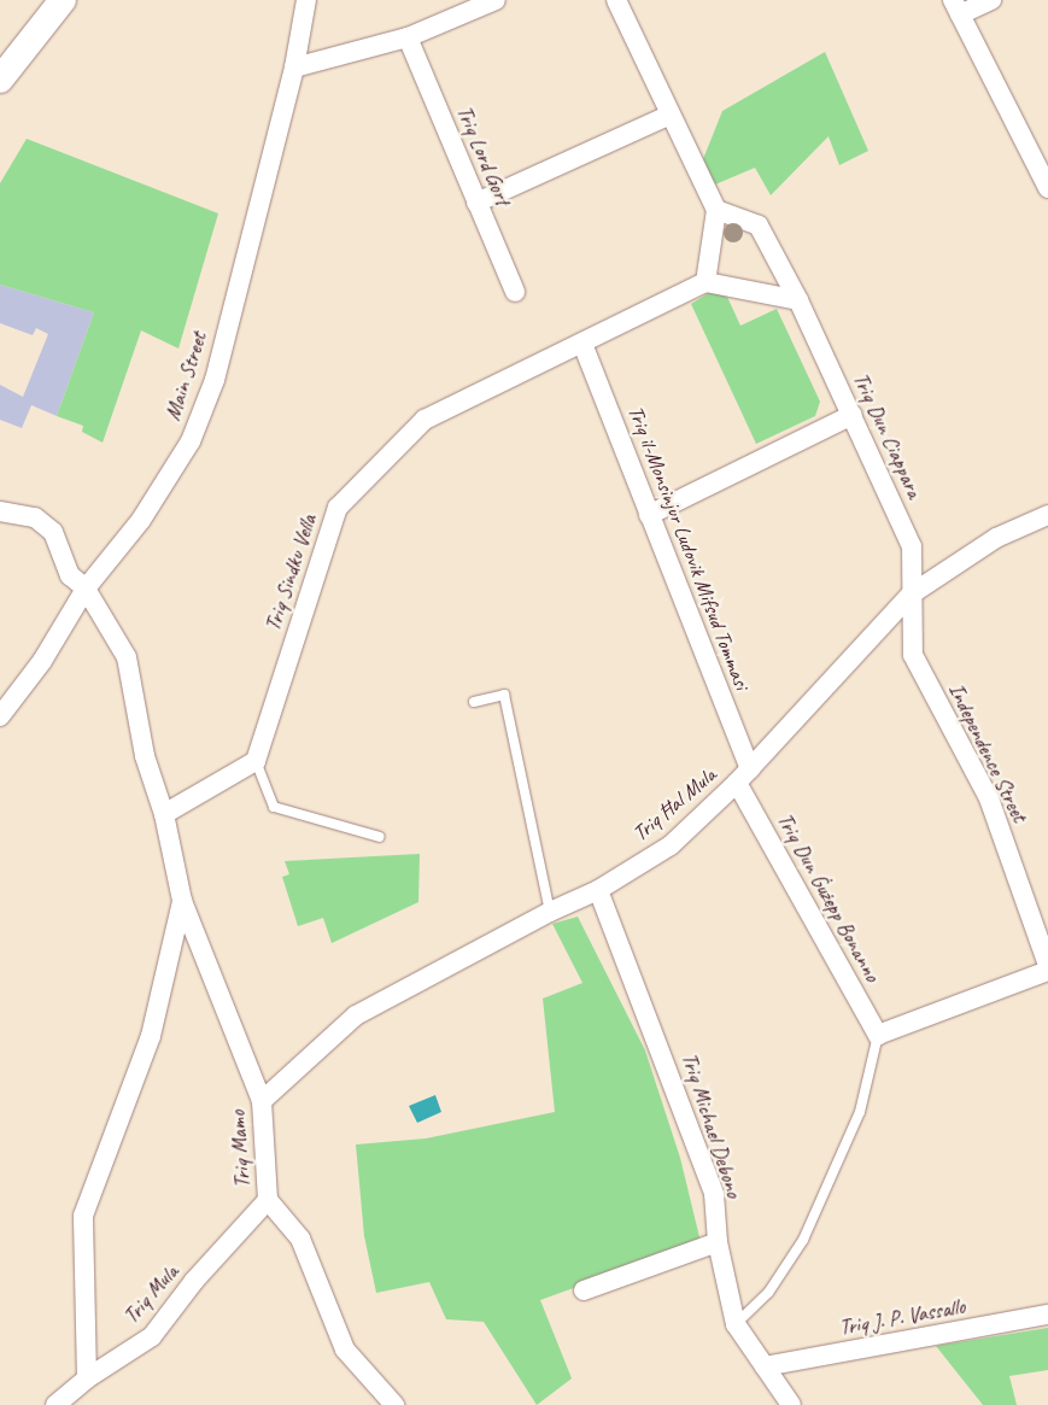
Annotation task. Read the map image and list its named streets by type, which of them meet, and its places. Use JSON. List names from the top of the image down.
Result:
{
  "streets": {
    "street": [
      "Triq Lord Gort",
      "Main Street",
      "Triq Dun Ciappara",
      "Triq il-Monsinjur Ludovik Mifsud Tommasi",
      "Triq Sindku Vella",
      "Independence Street",
      "Triq Ħal Mula",
      "Triq Dun Ġużepp Bonanno",
      "Triq Michael Debono",
      "Triq Mamo",
      "Triq Mula",
      "Triq J. P. Vassallo"
    ]
  },
  "crossings": [
    ["Main Street", "Triq Mamo"],
    ["Triq Dun Ciappara", "Independence Street"],
    ["Triq Dun Ciappara", "Triq Ħal Mula"],
    ["Triq il-Monsinjur Ludovik Mifsud Tommasi", "Triq Sindku Vella"],
    ["Triq il-Monsinjur Ludovik Mifsud Tommasi", "Triq Ħal Mula"],
    ["Triq il-Monsinjur Ludovik Mifsud Tommasi", "Triq Dun Ġużepp Bonanno"],
    ["Independence Street", "Triq Ħal Mula"],
    ["Triq Ħal Mula", "Triq Dun Ġużepp Bonanno"],
    ["Triq Ħal Mula", "Triq Michael Debono"],
    ["Triq Ħal Mula", "Triq Mamo"],
    ["Triq Michael Debono", "Triq J. P. Vassallo"],
    ["Triq Mamo", "Triq Mula"]
  ]
}
